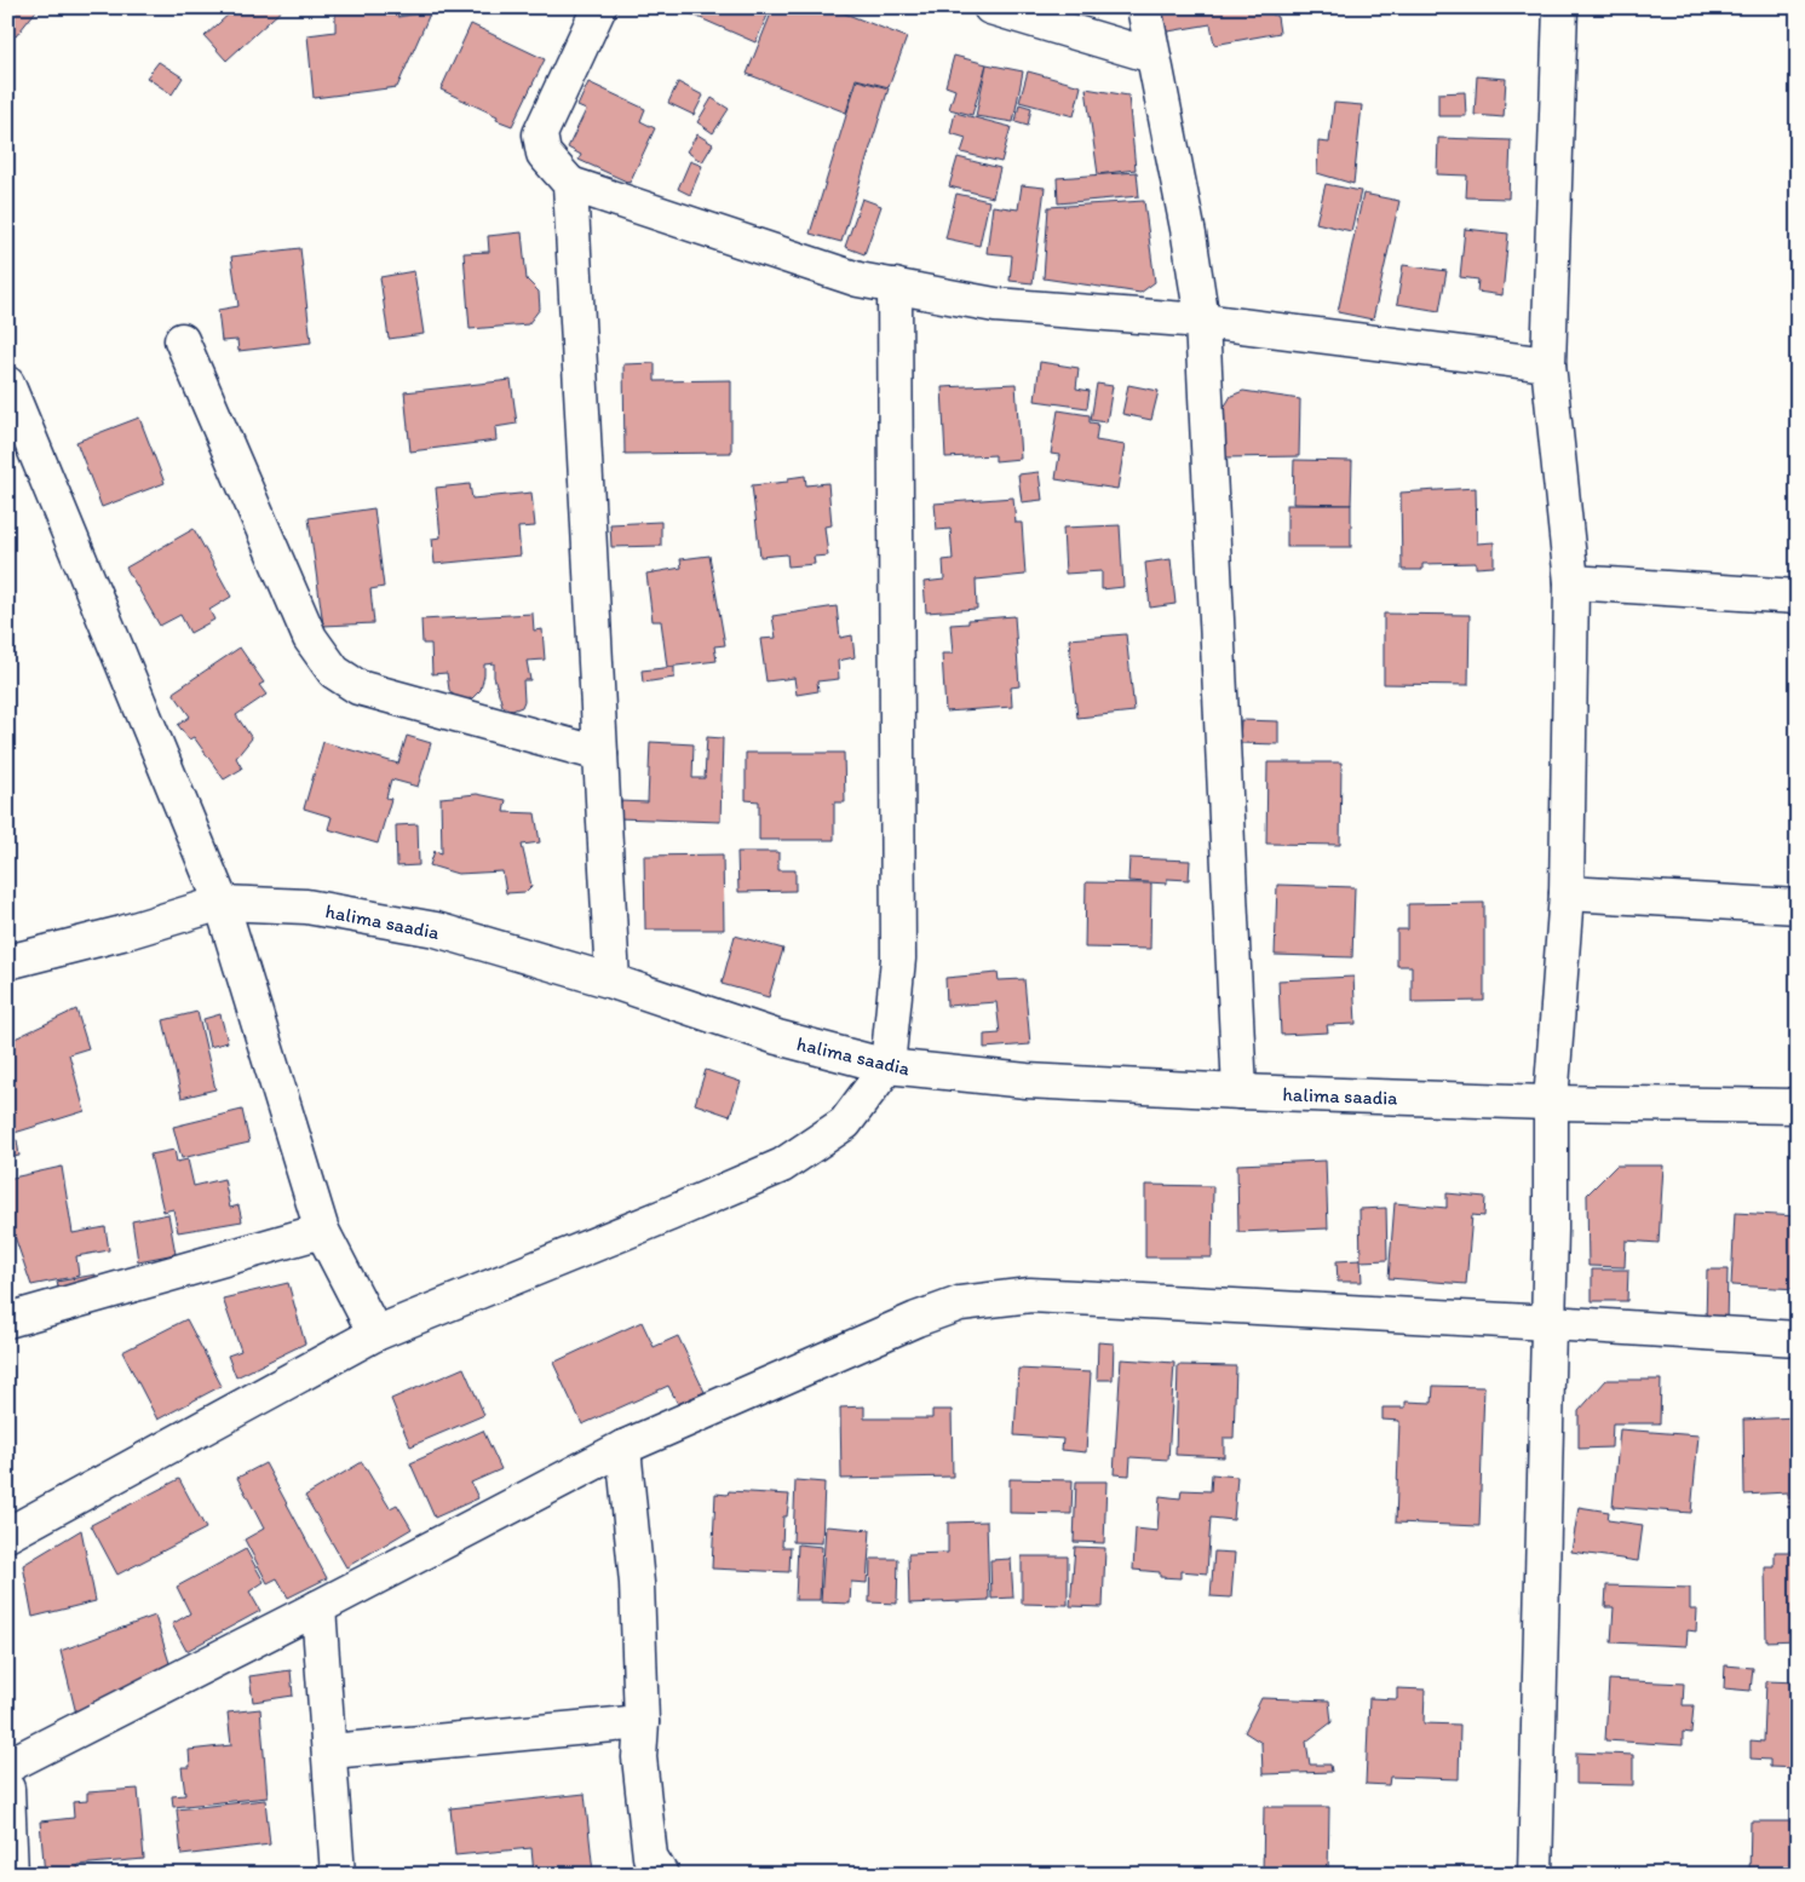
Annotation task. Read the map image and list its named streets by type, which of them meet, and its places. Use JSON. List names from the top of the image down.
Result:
{
  "streets": {
    "street": ["halima saadia"]
  }
}
